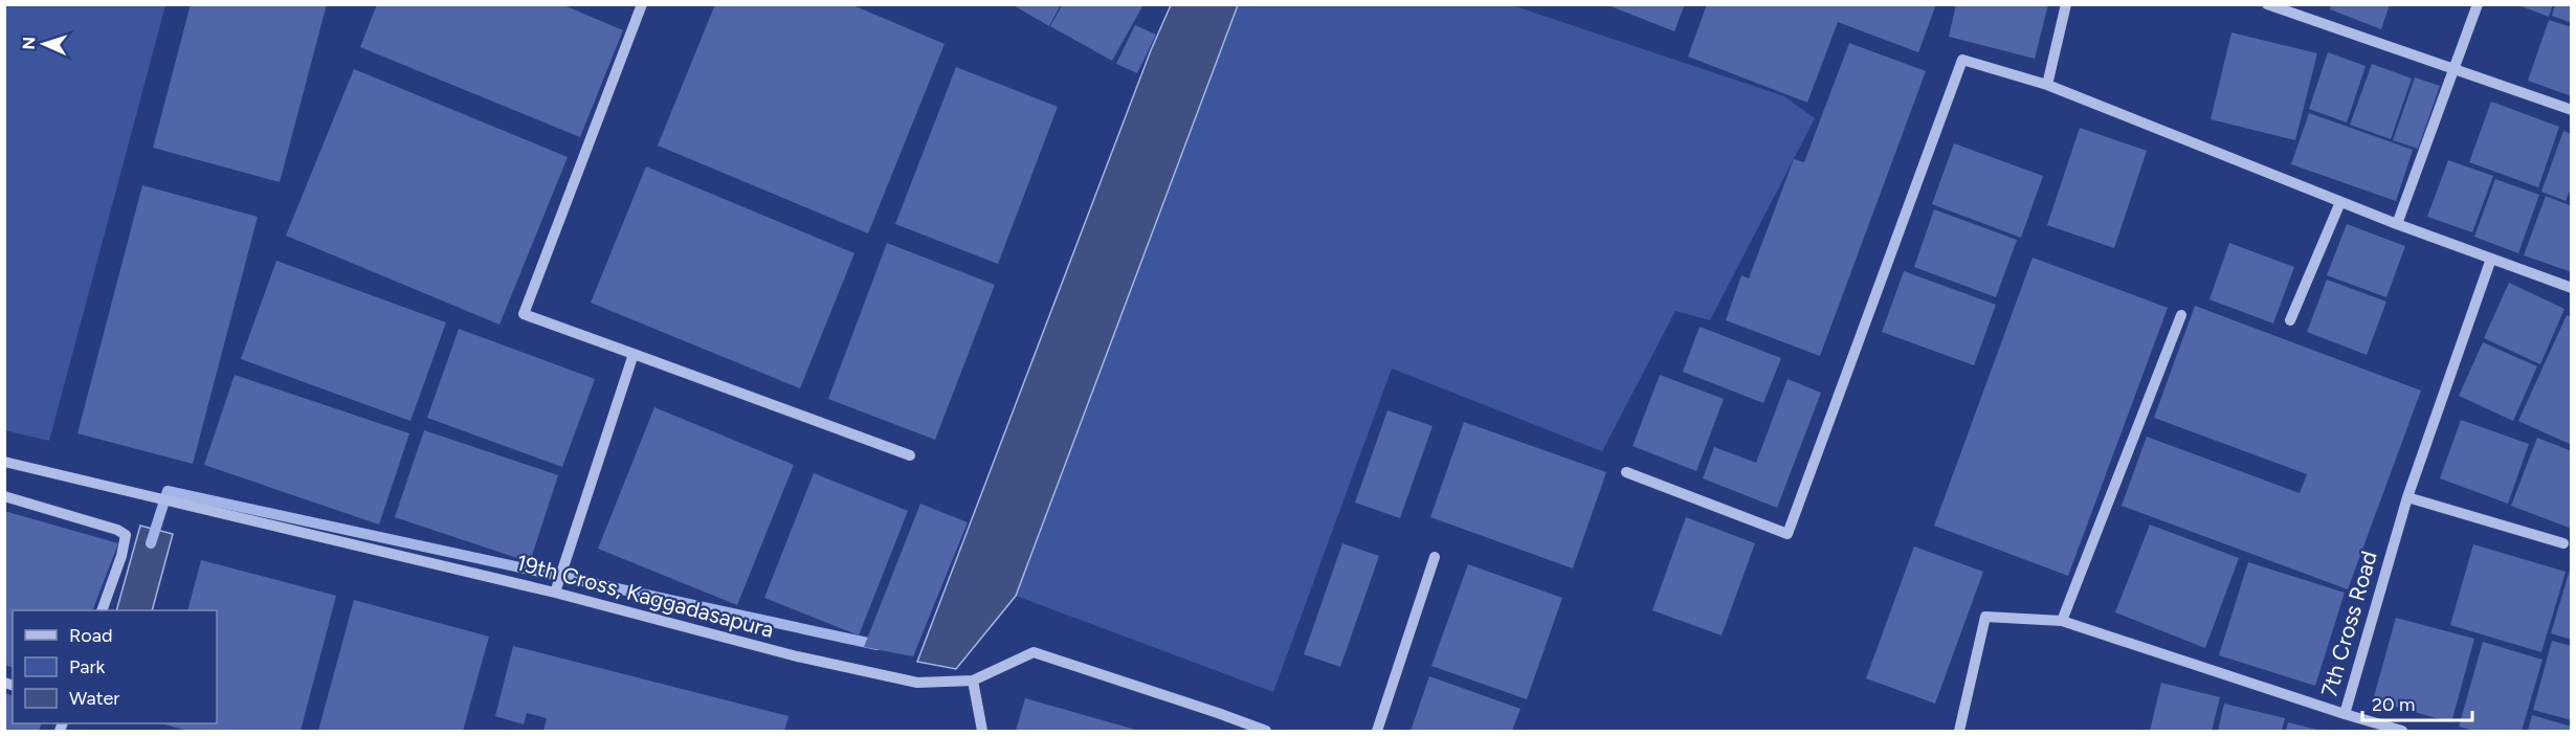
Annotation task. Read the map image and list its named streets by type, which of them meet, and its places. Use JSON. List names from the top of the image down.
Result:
{
  "streets": {
    "street": ["19th Cross, Kaggadasapura", "7th Cross Road"]
  },
  "legend": ["Road", "Park", "Water"],
  "scale_bar": "20 m",
  "north": "left"
}
